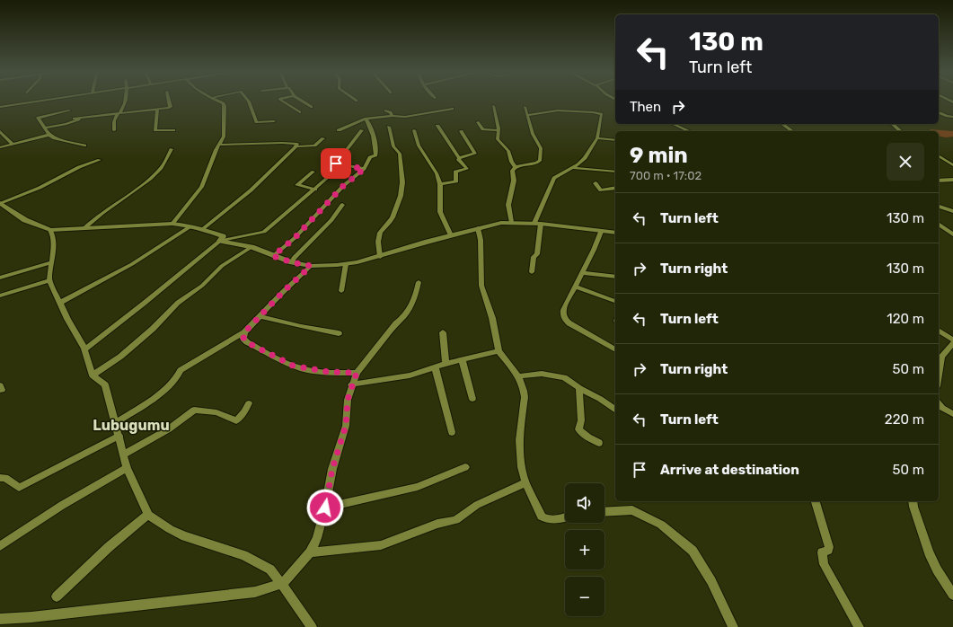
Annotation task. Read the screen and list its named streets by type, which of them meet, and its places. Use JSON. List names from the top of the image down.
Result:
{
  "districts": ["Lubugumu"],
  "page": {
    "turn": ["130 m", "Turn left"],
    "then": "Then",
    "heading": ["9 min", "700 m · 17:02"],
    "list": [
      {
        "name": "Turn left",
        "value": "130 m"
      },
      {
        "name": "Turn right",
        "value": "130 m"
      },
      {
        "name": "Turn left",
        "value": "120 m"
      },
      {
        "name": "Turn right",
        "value": "50 m"
      },
      {
        "name": "Turn left",
        "value": "220 m"
      },
      {
        "name": "Arrive at destination",
        "value": "50 m"
      }
    ],
    "map_buttons": ["+", "−"]
  }
}
